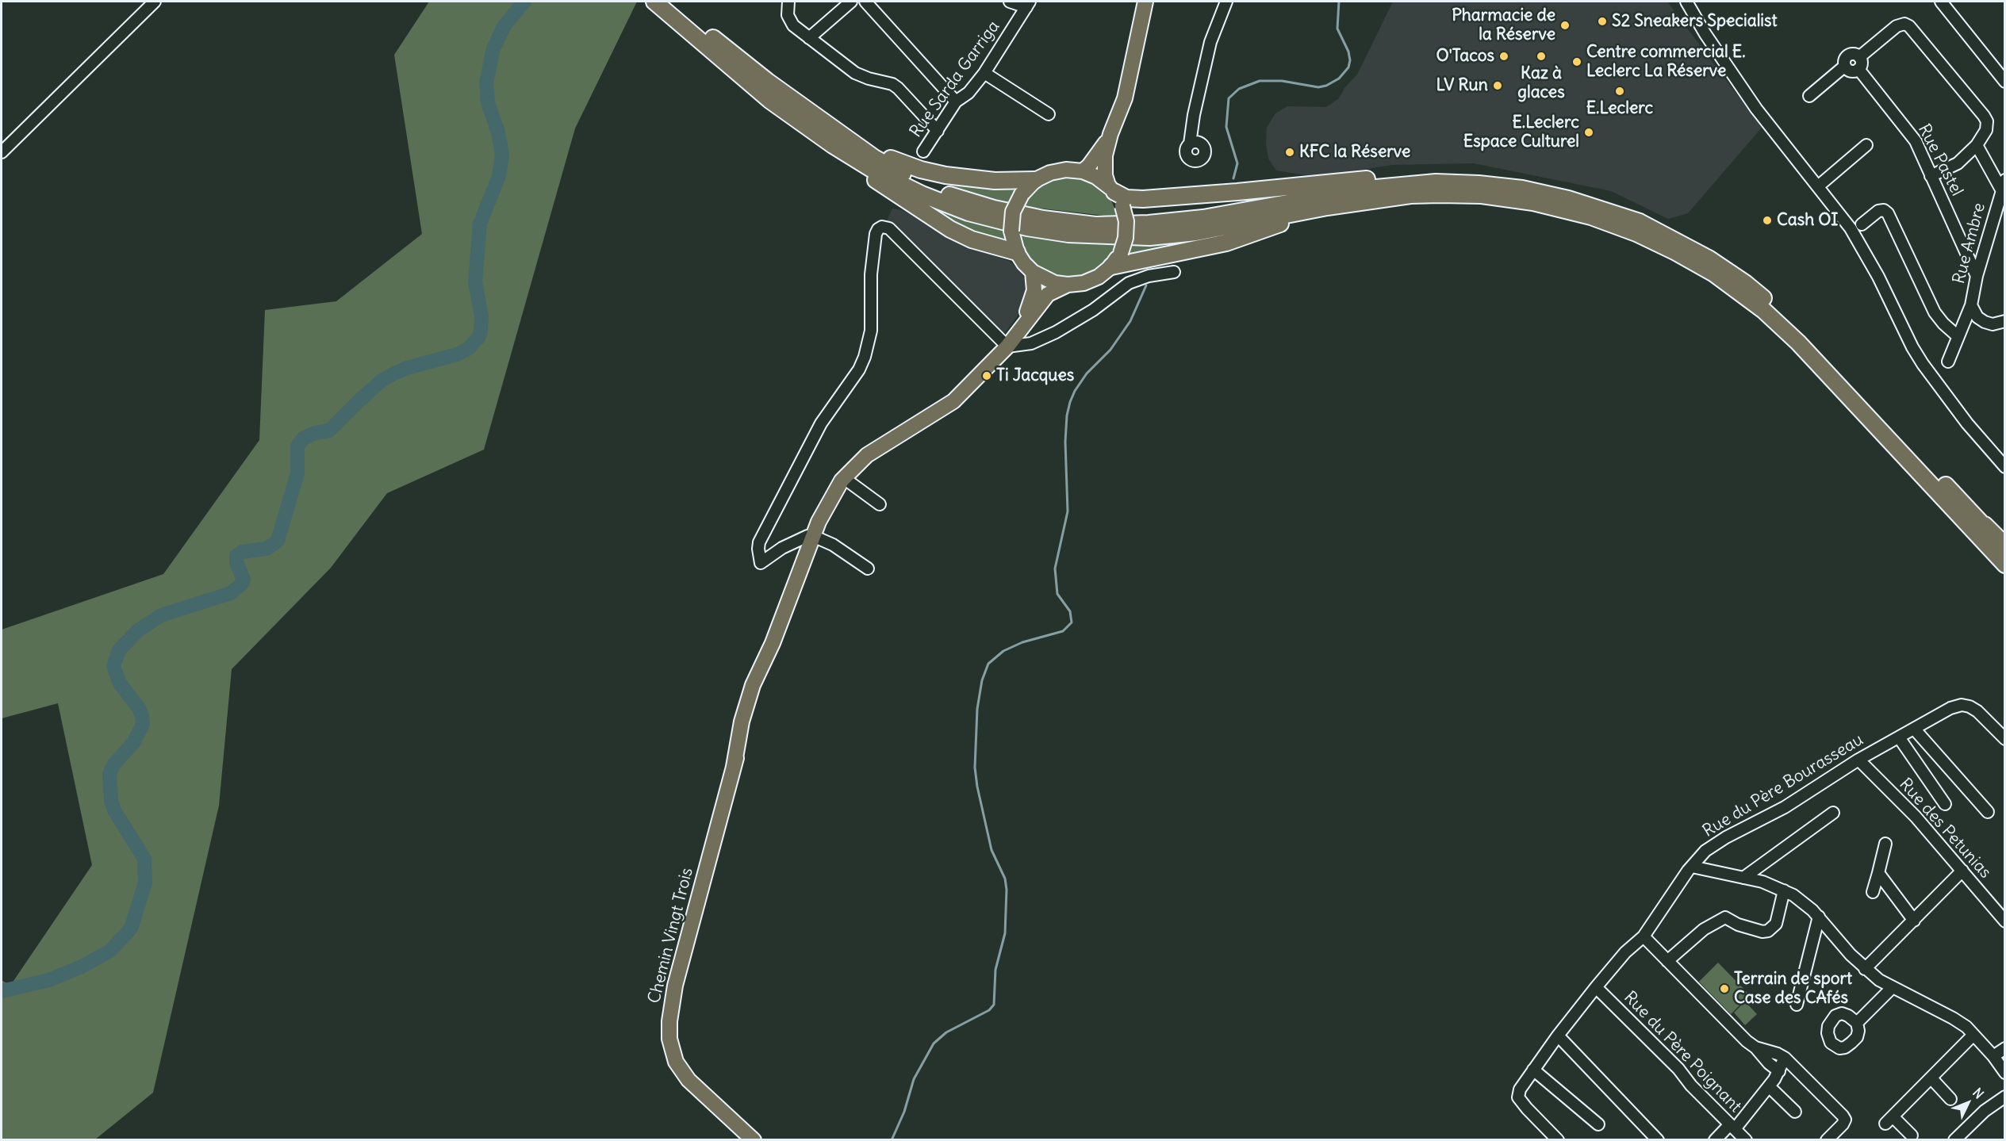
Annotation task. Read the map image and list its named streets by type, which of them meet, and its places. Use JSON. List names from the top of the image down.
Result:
{
  "streets": {
    "main road": ["Chemin Vingt Trois"],
    "street": [
      "Rue Sarda Garriga",
      "Rue Pastel",
      "Rue Ambre",
      "Rue du Père Bourasseau",
      "Rue des Petunias",
      "Rue du Père Poignant"
    ]
  },
  "crossings": [
    ["Rue Pastel", "Rue Ambre"],
    ["Rue du Père Bourasseau", "Rue des Petunias"],
    ["Rue du Père Bourasseau", "Rue du Père Poignant"]
  ],
  "places": [
    "S2 Sneakers Specialist",
    "Pharmacie de la Réserve",
    "O'Tacos",
    "Kaz à glaces",
    "Centre commercial E. Leclerc La Réserve",
    "LV Run",
    "E.Leclerc",
    "E.Leclerc Espace Culturel",
    "KFC la Réserve",
    "Cash OI",
    "Ti Jacques",
    "Terrain de sport Case des CAfés"
  ],
  "north": "top right"
}
